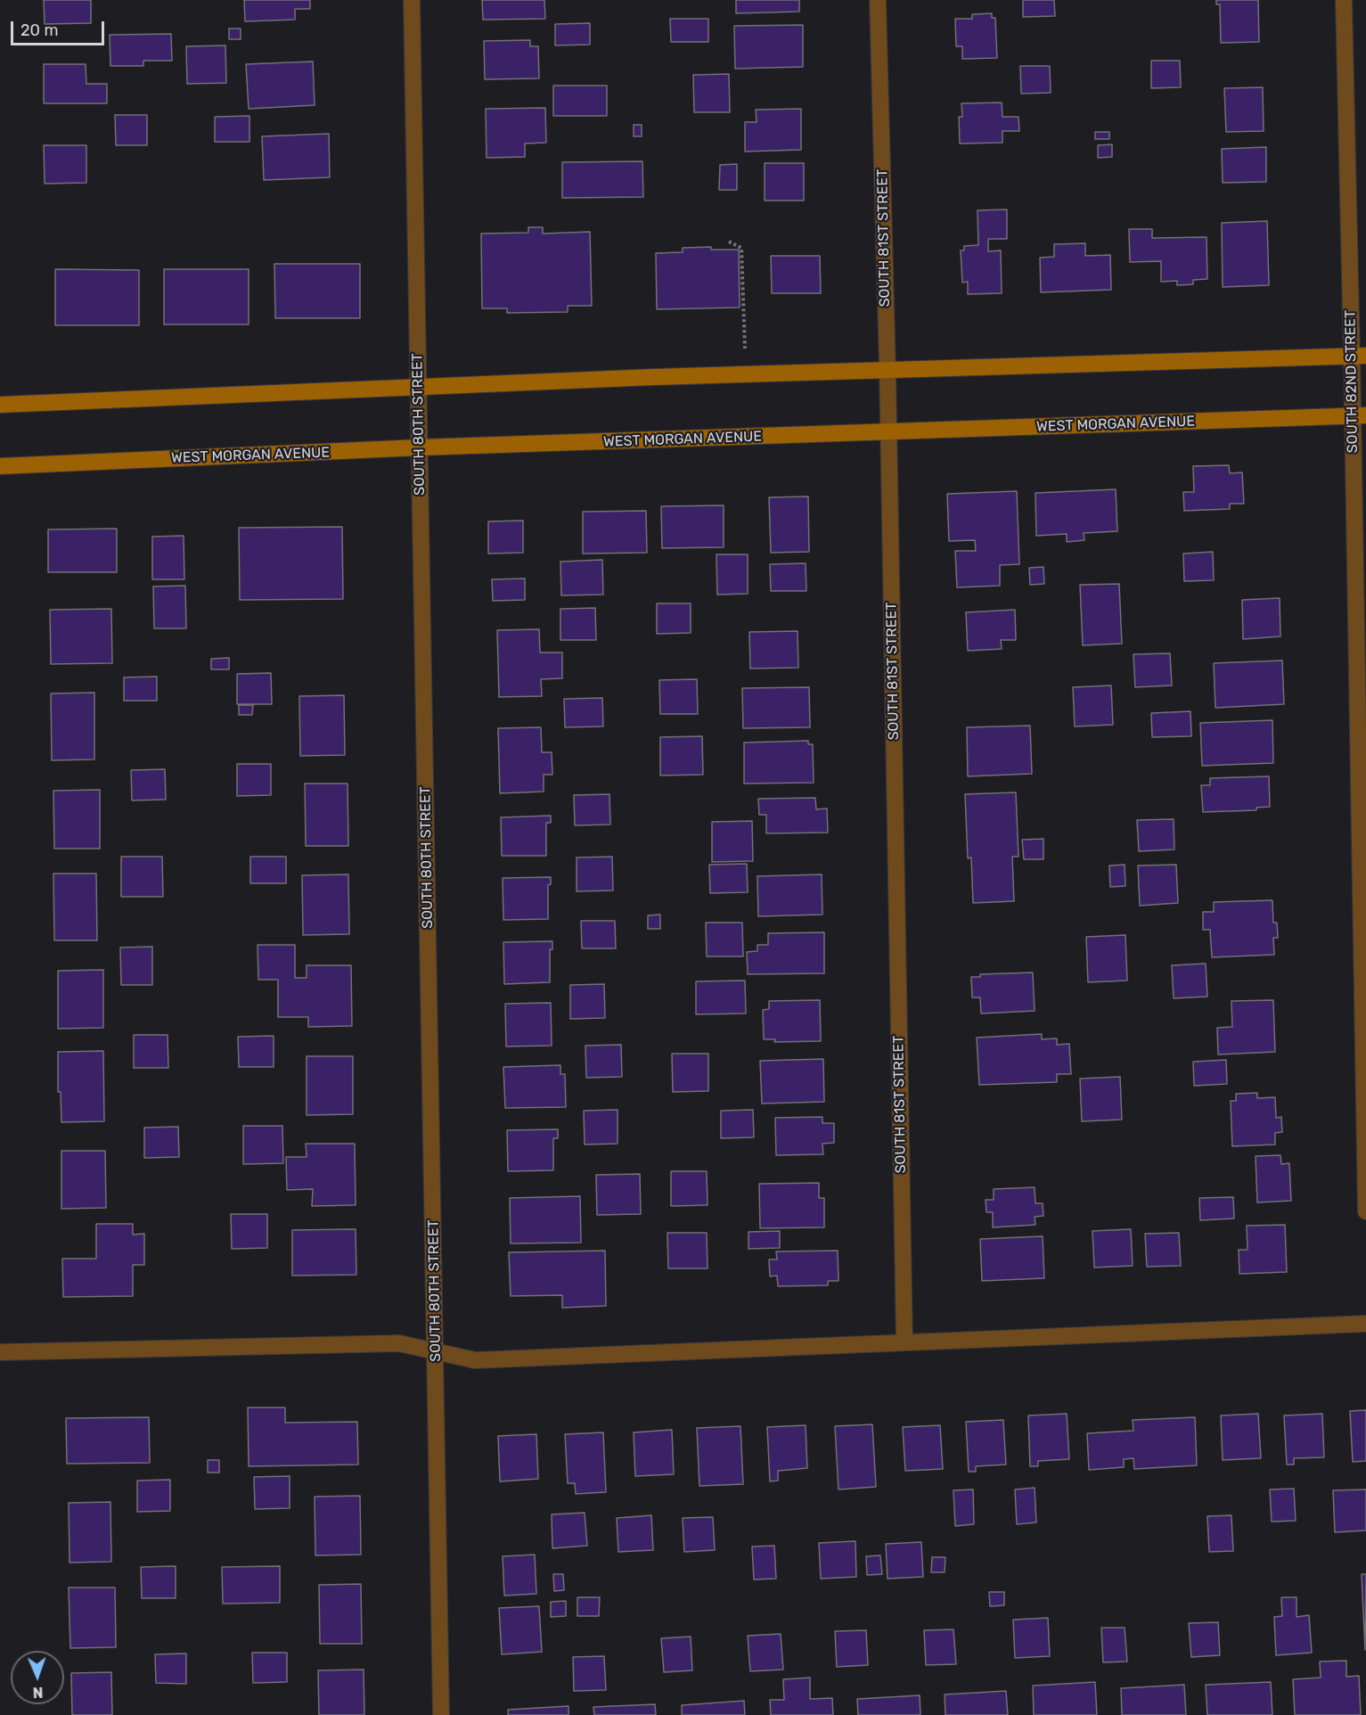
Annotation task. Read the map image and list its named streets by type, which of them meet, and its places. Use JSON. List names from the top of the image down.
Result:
{
  "streets": {
    "street": [
      "SOUTH 81ST STREET",
      "SOUTH 82ND STREET",
      "SOUTH 80TH STREET",
      "WEST MORGAN AVENUE"
    ]
  },
  "crossings": [
    ["SOUTH 81ST STREET", "WEST MORGAN AVENUE"],
    ["SOUTH 82ND STREET", "WEST MORGAN AVENUE"],
    ["SOUTH 80TH STREET", "WEST MORGAN AVENUE"]
  ],
  "scale_bar": "20 m",
  "north": "bottom"
}
